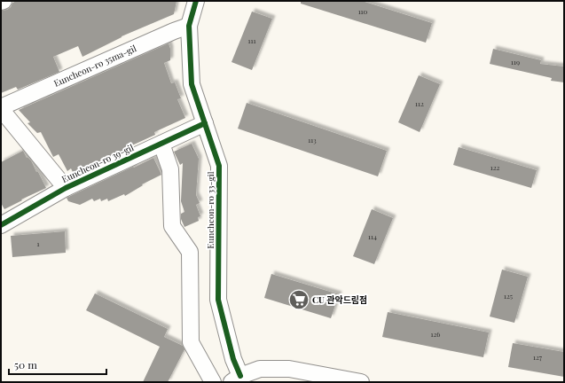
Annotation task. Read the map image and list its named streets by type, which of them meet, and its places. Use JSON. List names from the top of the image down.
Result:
{
  "streets": {
    "street": ["Euncheon-ro 35ma-gil", "Euncheon-ro 39-gil", "Euncheon-ro 33-gil"]
  },
  "crossings": [
    ["Euncheon-ro 35ma-gil", "Euncheon-ro 33-gil"],
    ["Euncheon-ro 39-gil", "Euncheon-ro 33-gil"]
  ],
  "places": {
    "supermarket": ["CU 관악드림점"]
  },
  "house_numbers": [
    "110",
    "111",
    "119",
    "112",
    "113",
    "122",
    "114",
    "1",
    "125",
    "126",
    "127"
  ],
  "scale_bar": "50 m"
}
